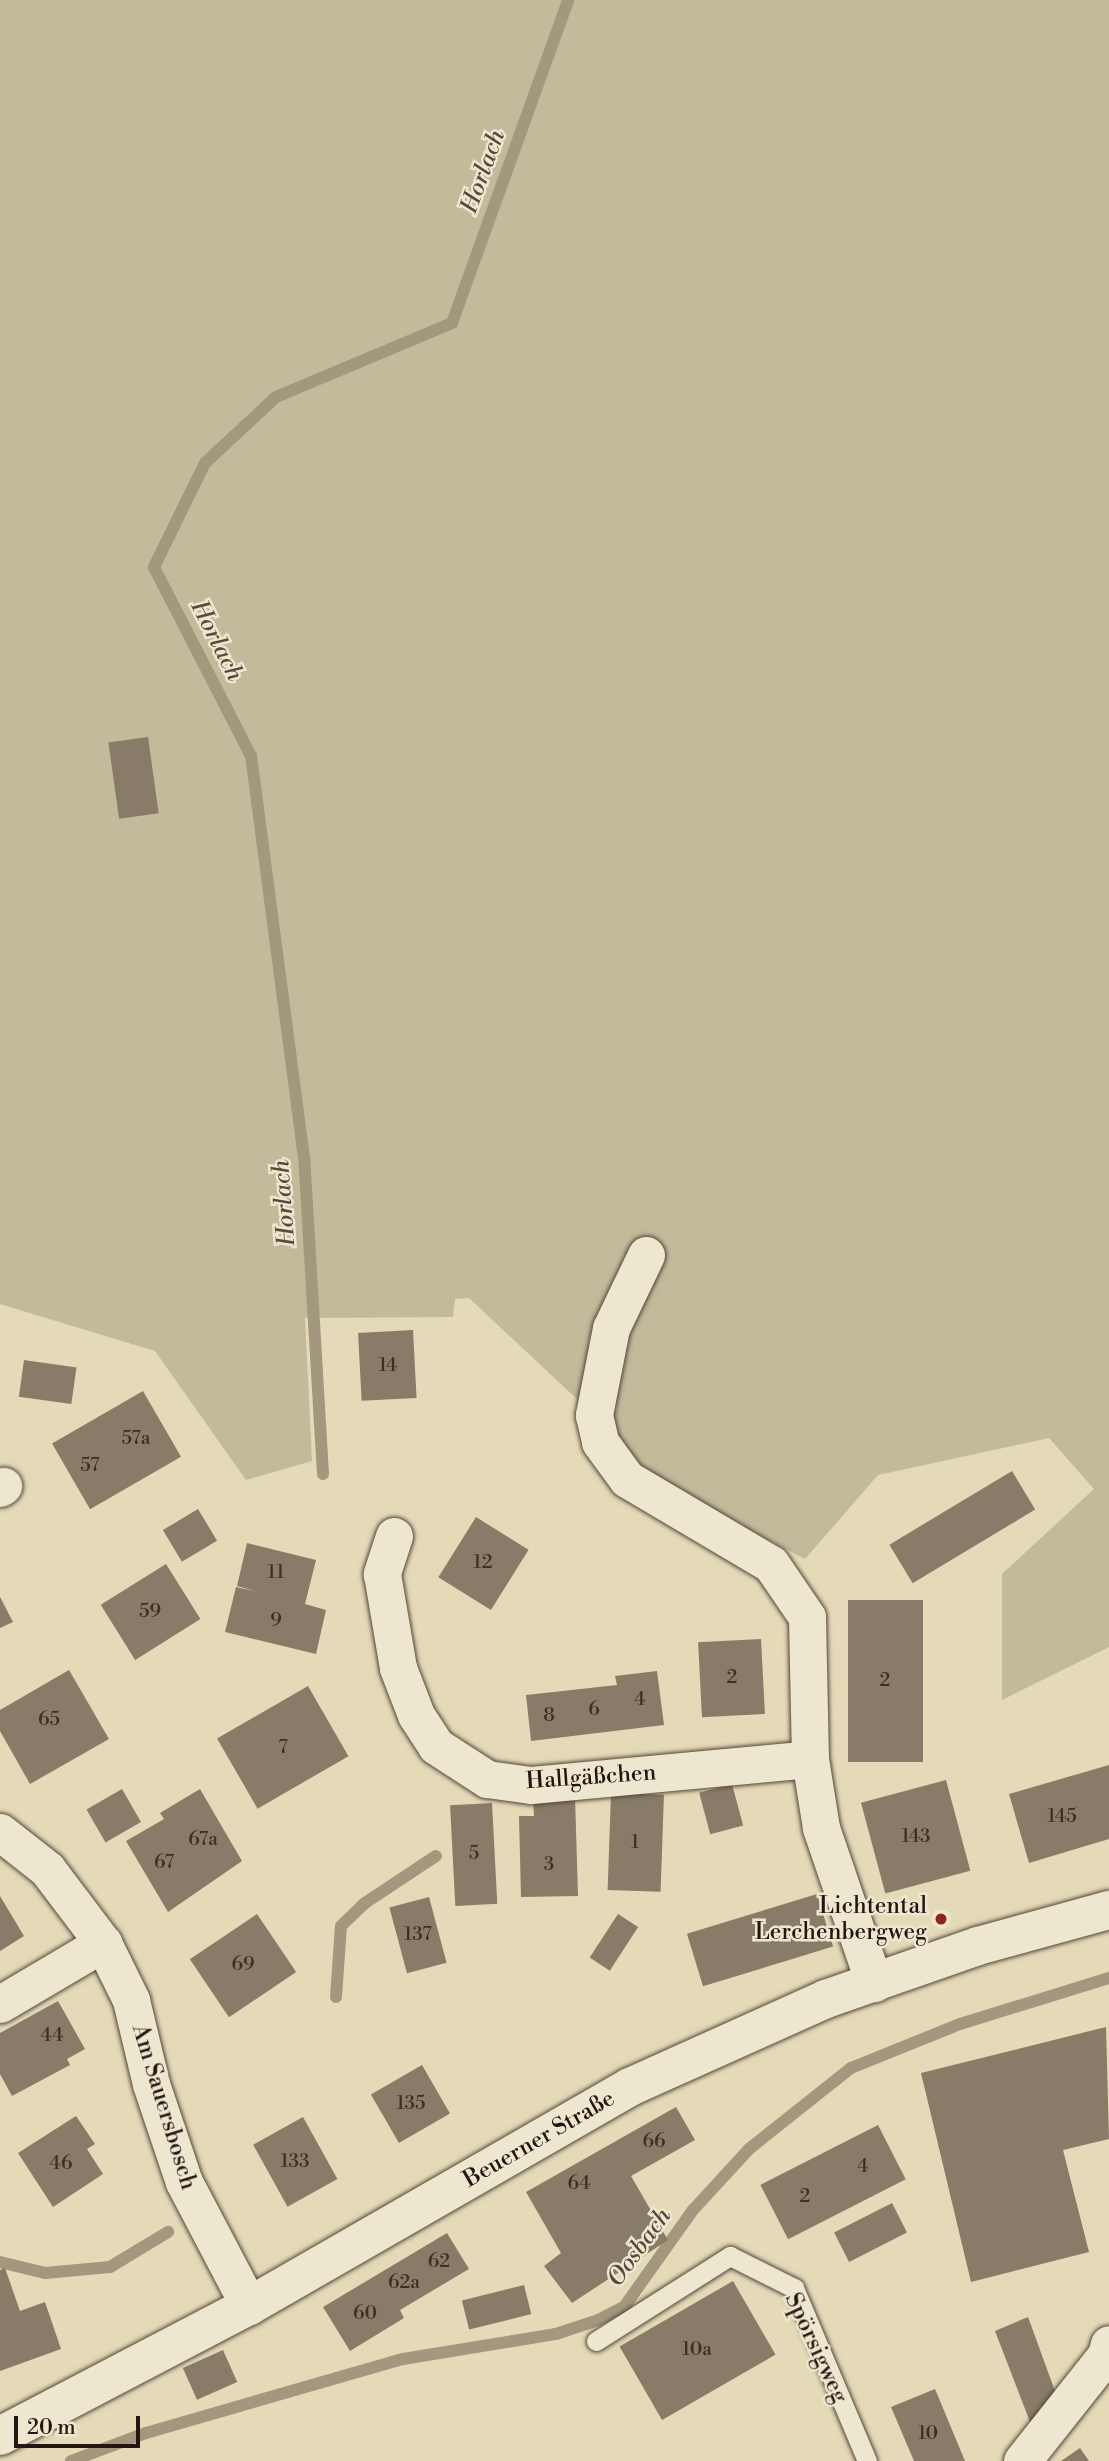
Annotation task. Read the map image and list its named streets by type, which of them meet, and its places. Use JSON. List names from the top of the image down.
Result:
{
  "streets": {
    "main road": ["Beuerner Straße"],
    "street": ["Hallgäßchen", "Am Sauersbosch"],
    "lane": ["Spörsigweg"]
  },
  "crossings": [
    ["Am Sauersbosch", "Beuerner Straße"]
  ],
  "water": ["Horlach", "Oosbach"],
  "places": ["Lichtental Lerchenbergweg"],
  "house_numbers": [
    "14",
    "57a",
    "57",
    "12",
    "11",
    "59",
    "9",
    "2",
    "2",
    "4",
    "6",
    "8",
    "65",
    "7",
    "145",
    "143",
    "67a",
    "1",
    "5",
    "67",
    "3",
    "137",
    "69",
    "44",
    "135",
    "66",
    "133",
    "46",
    "4",
    "64",
    "2",
    "62",
    "62a",
    "60",
    "10a",
    "10"
  ],
  "scale_bar": "20 m"
}
